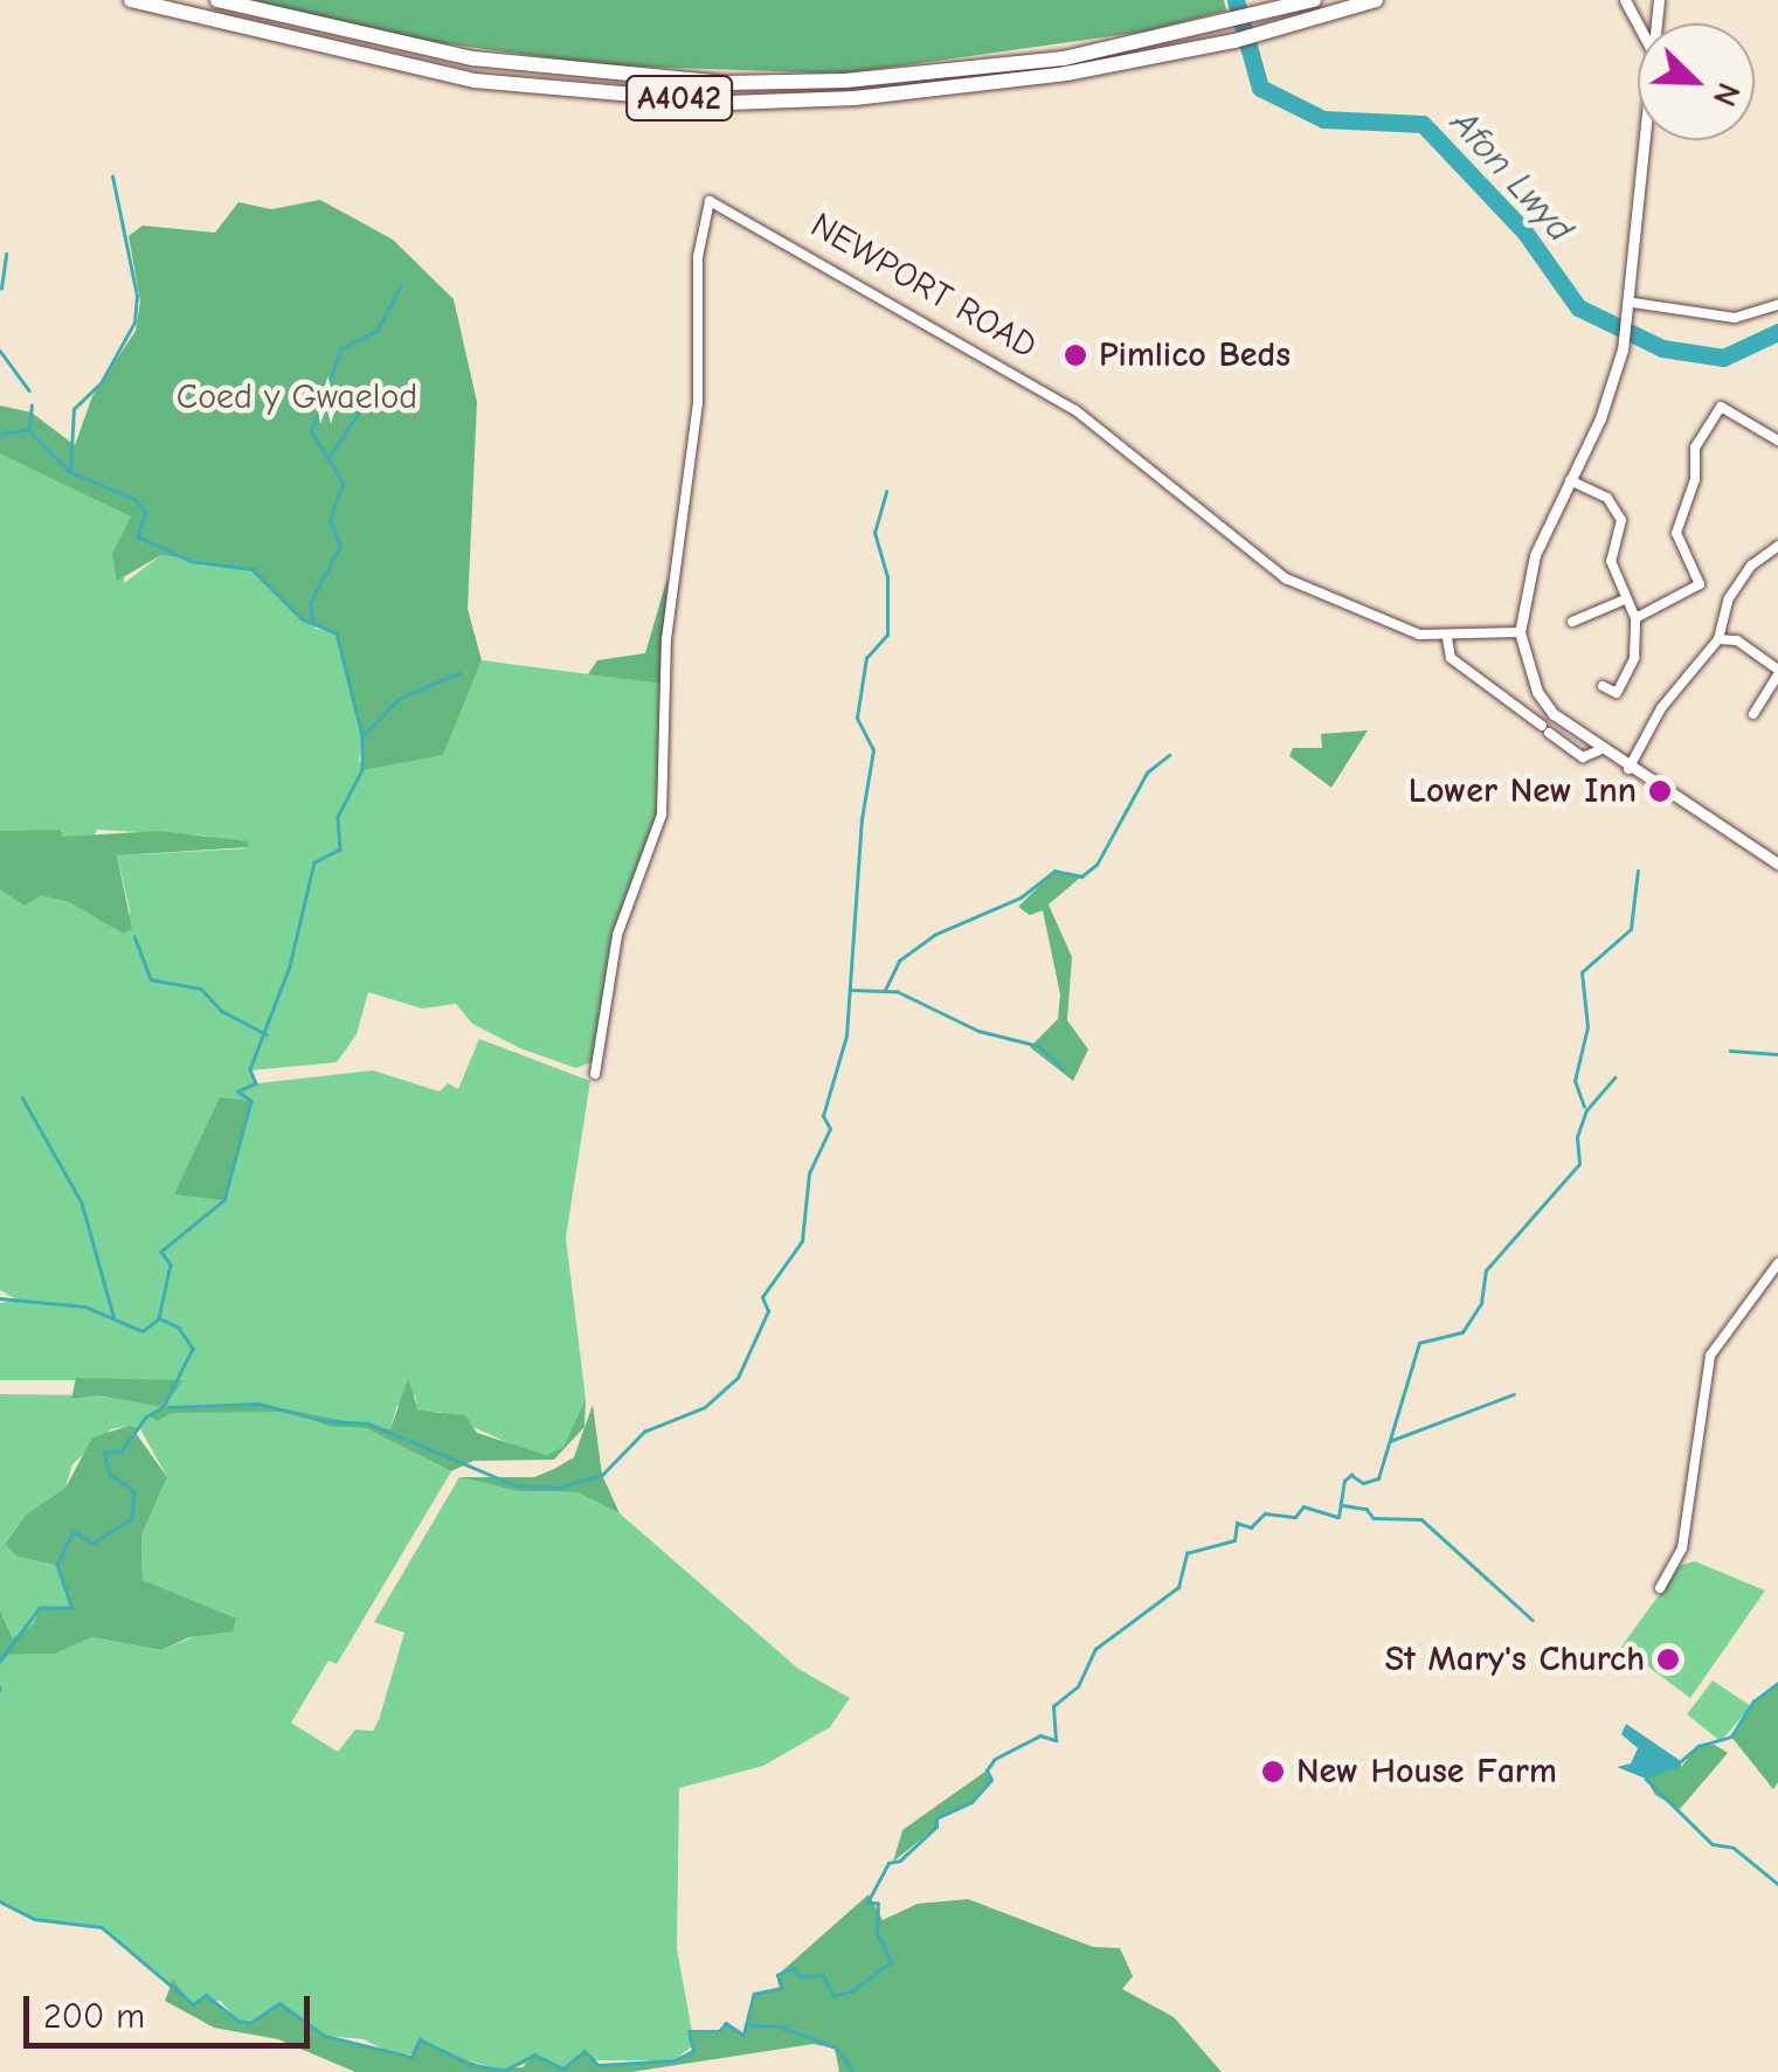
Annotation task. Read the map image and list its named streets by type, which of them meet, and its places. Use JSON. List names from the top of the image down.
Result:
{
  "streets": {
    "highway": ["A4042"],
    "street": ["NEWPORT ROAD"]
  },
  "water": ["Afon Lwyd"],
  "parks": ["Coed y Gwaelod"],
  "places": [
    "Pimlico Beds",
    "Lower New Inn",
    "St Mary's Church",
    "New House Farm"
  ],
  "scale_bar": "200 m",
  "north": "bottom right"
}
